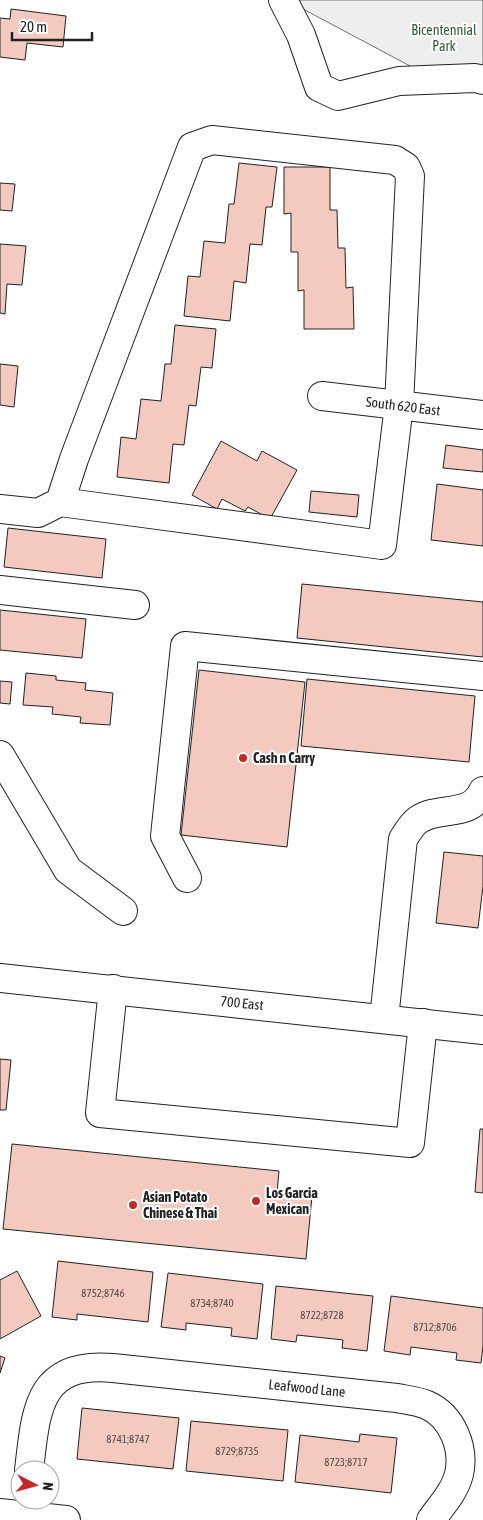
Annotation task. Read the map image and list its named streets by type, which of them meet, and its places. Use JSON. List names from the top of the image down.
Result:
{
  "streets": {
    "street": ["South 620 East", "700 East", "Leafwood Lane"]
  },
  "parks": ["Bicentennial Park"],
  "places": ["Cash n Carry", "Los Garcia Mexican", "Asian Potato Chinese & Thai"],
  "house_numbers": [
    "8752;8746",
    "8734;8740",
    "8722;8728",
    "8712;8706",
    "8741;8747",
    "8729;8735",
    "8723;8717"
  ],
  "scale_bar": "20 m",
  "north": "right"
}
